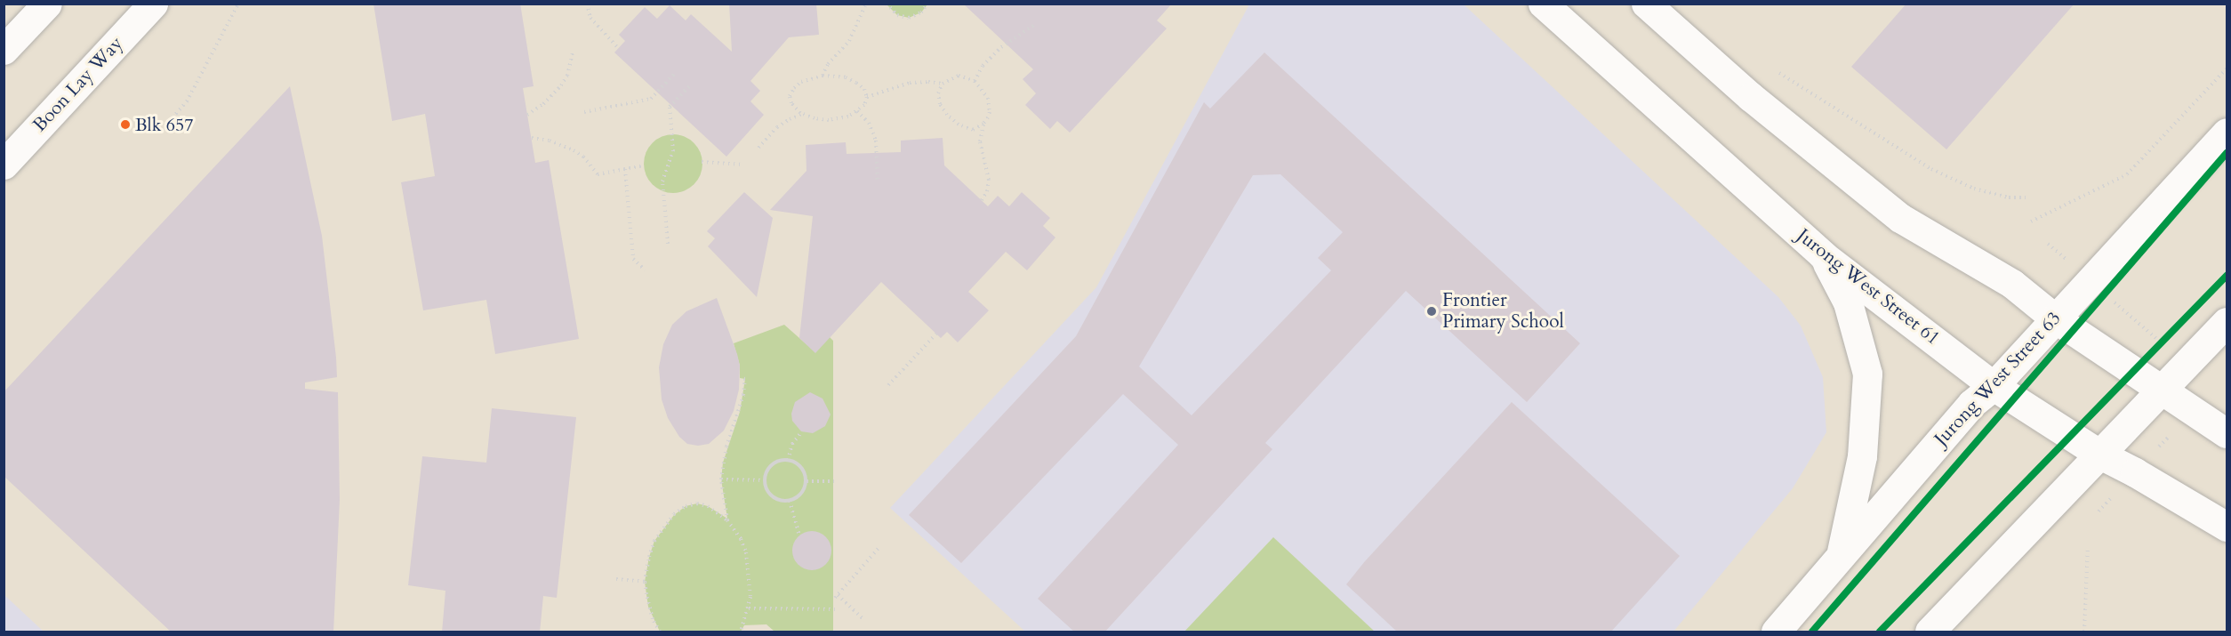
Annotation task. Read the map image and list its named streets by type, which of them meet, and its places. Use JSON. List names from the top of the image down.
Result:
{
  "streets": {
    "street": ["Boon Lay Way", "Jurong West Street 61", "Jurong West Street 63"]
  },
  "crossings": [
    ["Jurong West Street 61", "Jurong West Street 63"]
  ],
  "places": ["Blk 657", "Frontier Primary School"]
}
